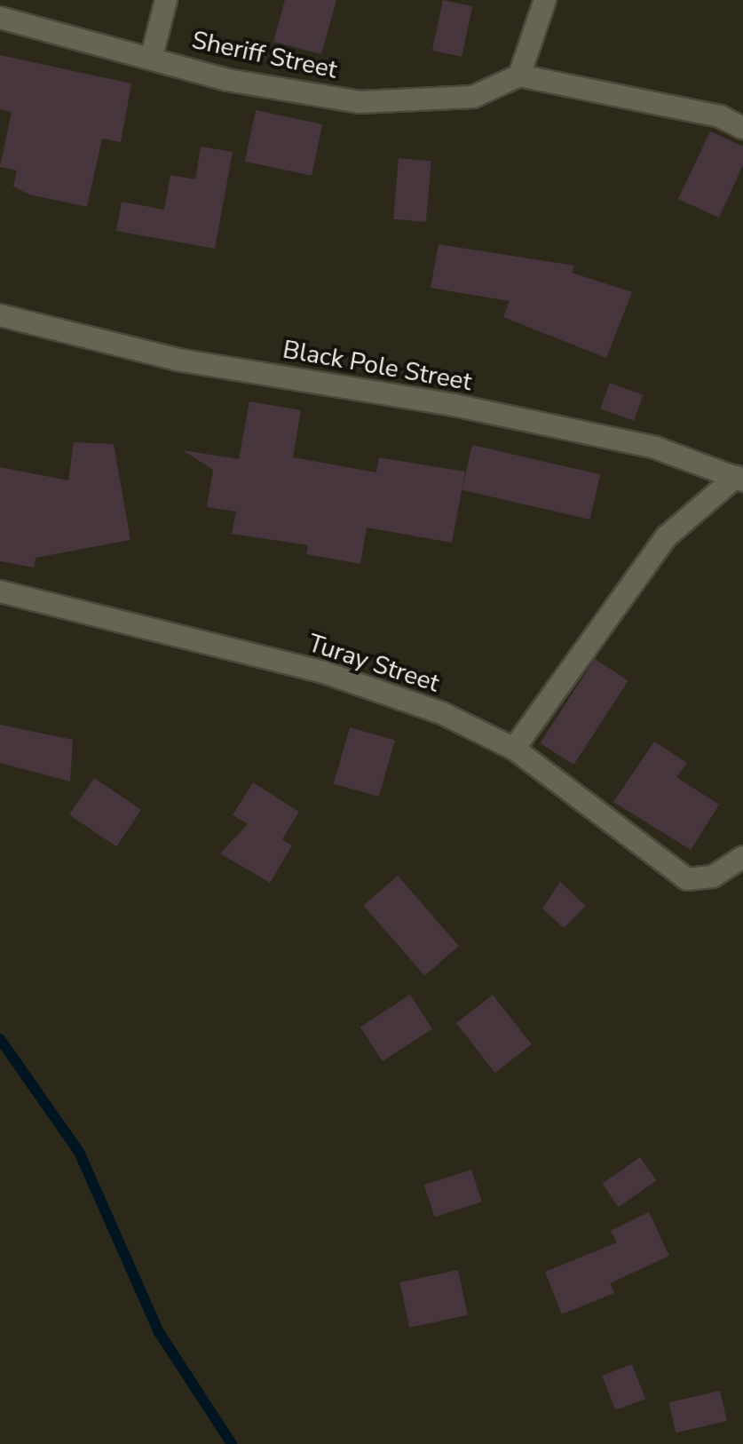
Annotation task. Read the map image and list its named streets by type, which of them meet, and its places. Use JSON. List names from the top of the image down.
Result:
{
  "streets": {
    "street": ["Sheriff Street", "Black Pole Street", "Turay Street"]
  }
}
